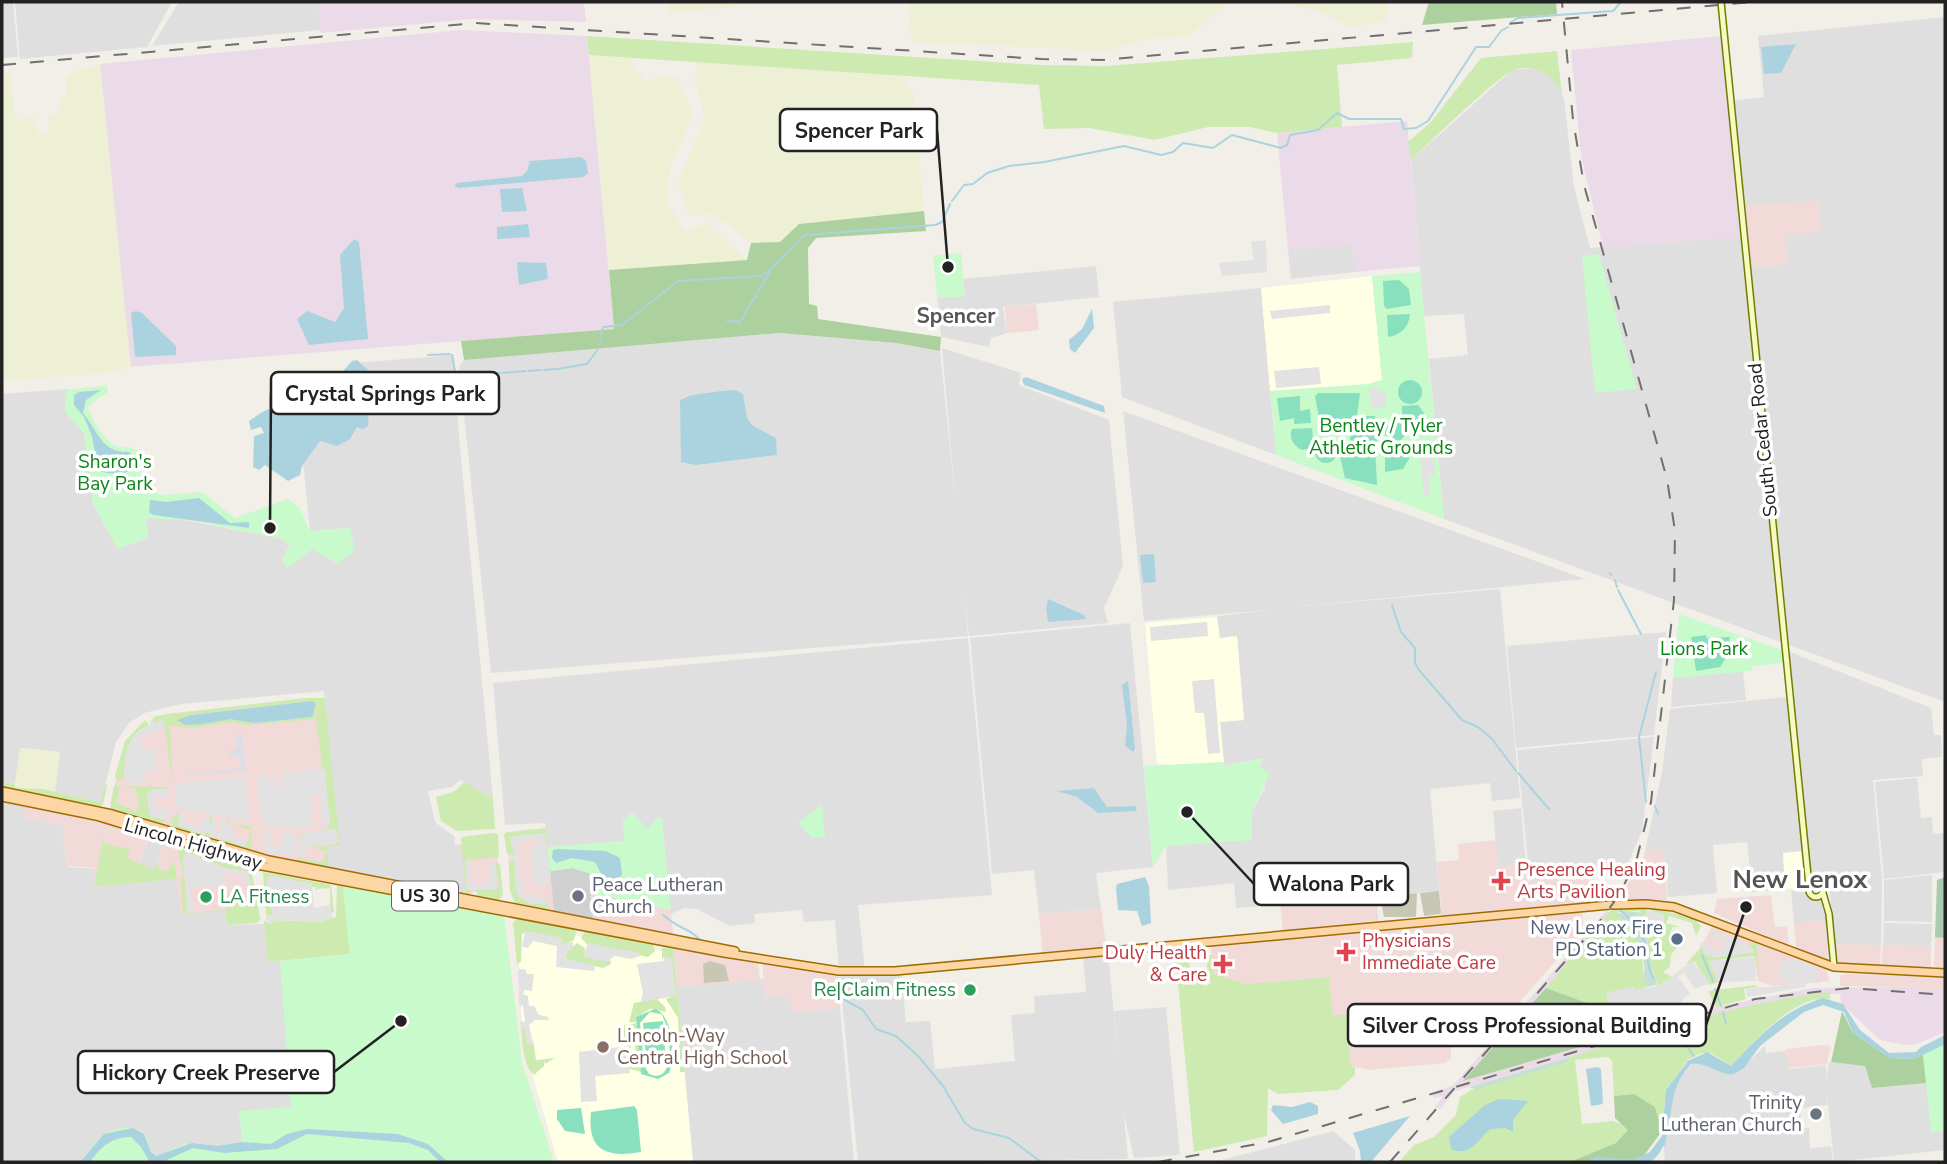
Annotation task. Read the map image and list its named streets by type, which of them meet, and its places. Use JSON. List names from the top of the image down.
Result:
{
  "streets": {
    "main road": ["South Cedar Road", "Lincoln Highway", "US 30"]
  },
  "crossings": [
    ["Lincoln Highway", "US 30"]
  ],
  "districts": ["Spencer", "New Lenox"],
  "parks": ["Bentley / Tyler Athletic Grounds", "Sharon's Bay Park", "Lions Park"],
  "places": {
    "other": [
      "Spencer Park",
      "Crystal Springs Park",
      "Walona Park",
      "Peace Lutheran Church",
      "LA Fitness",
      "Silver Cross Professional Building",
      "New Lenox Fire PD Station 1",
      "Re|Claim Fitness",
      "Hickory Creek Preserve",
      "Lincoln-Way Central High School",
      "Trinity Lutheran Church"
    ],
    "health": ["Presence Healing Arts Pavilion", "Physicians Immediate Care", "Duly Health & Care"]
  }
}
